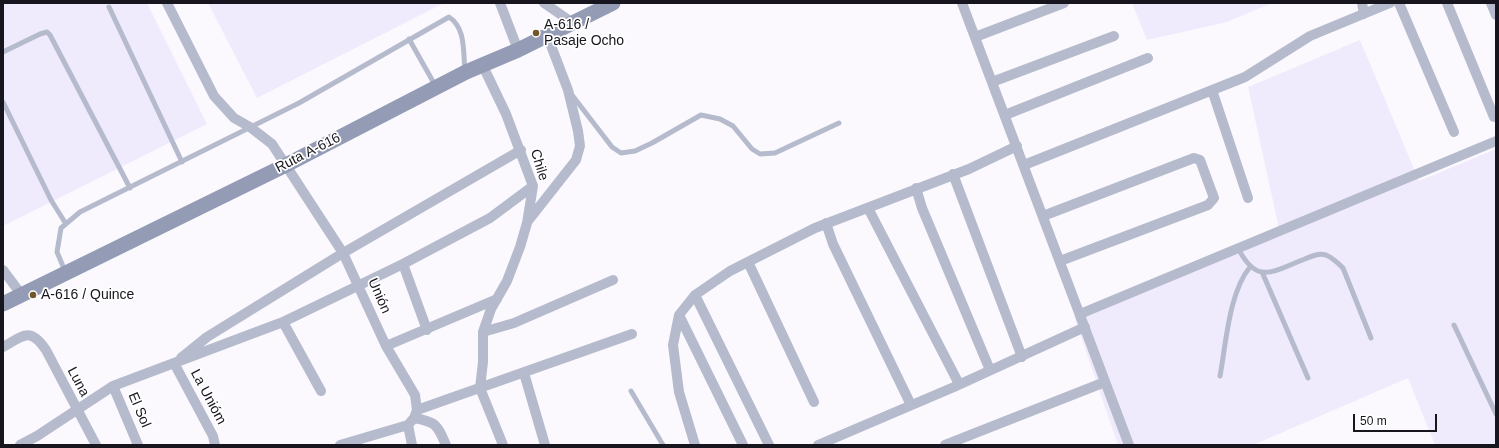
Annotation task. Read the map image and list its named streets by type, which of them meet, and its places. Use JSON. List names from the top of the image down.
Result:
{
  "streets": {
    "main road": ["Ruta A-616"],
    "street": [
      "Chile",
      "Unión",
      "Luna",
      "La Unióm",
      "El Sol"
    ]
  },
  "crossings": [
    ["Ruta A-616", "Chile"],
    ["Ruta A-616", "Unión"]
  ],
  "places": ["A-616 / Pasaje Ocho", "A-616 / Quince"],
  "scale_bar": "50 m"
}
